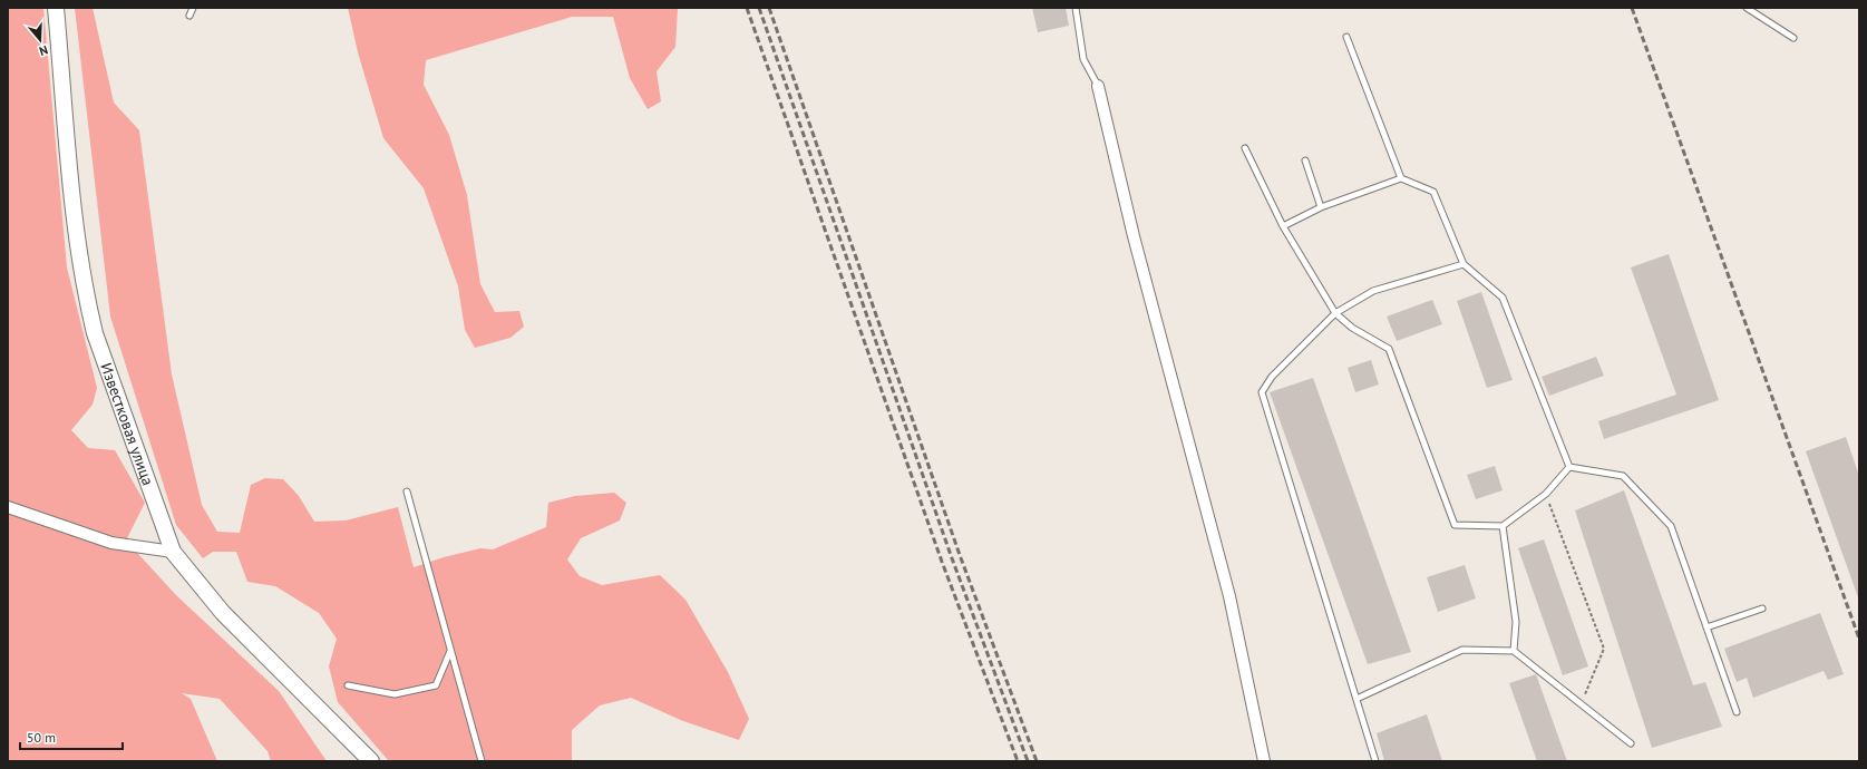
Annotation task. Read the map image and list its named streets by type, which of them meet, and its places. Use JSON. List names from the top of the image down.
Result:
{
  "streets": {
    "main road": ["Известковая улица"]
  },
  "scale_bar": "50 m",
  "north": "bottom"
}
